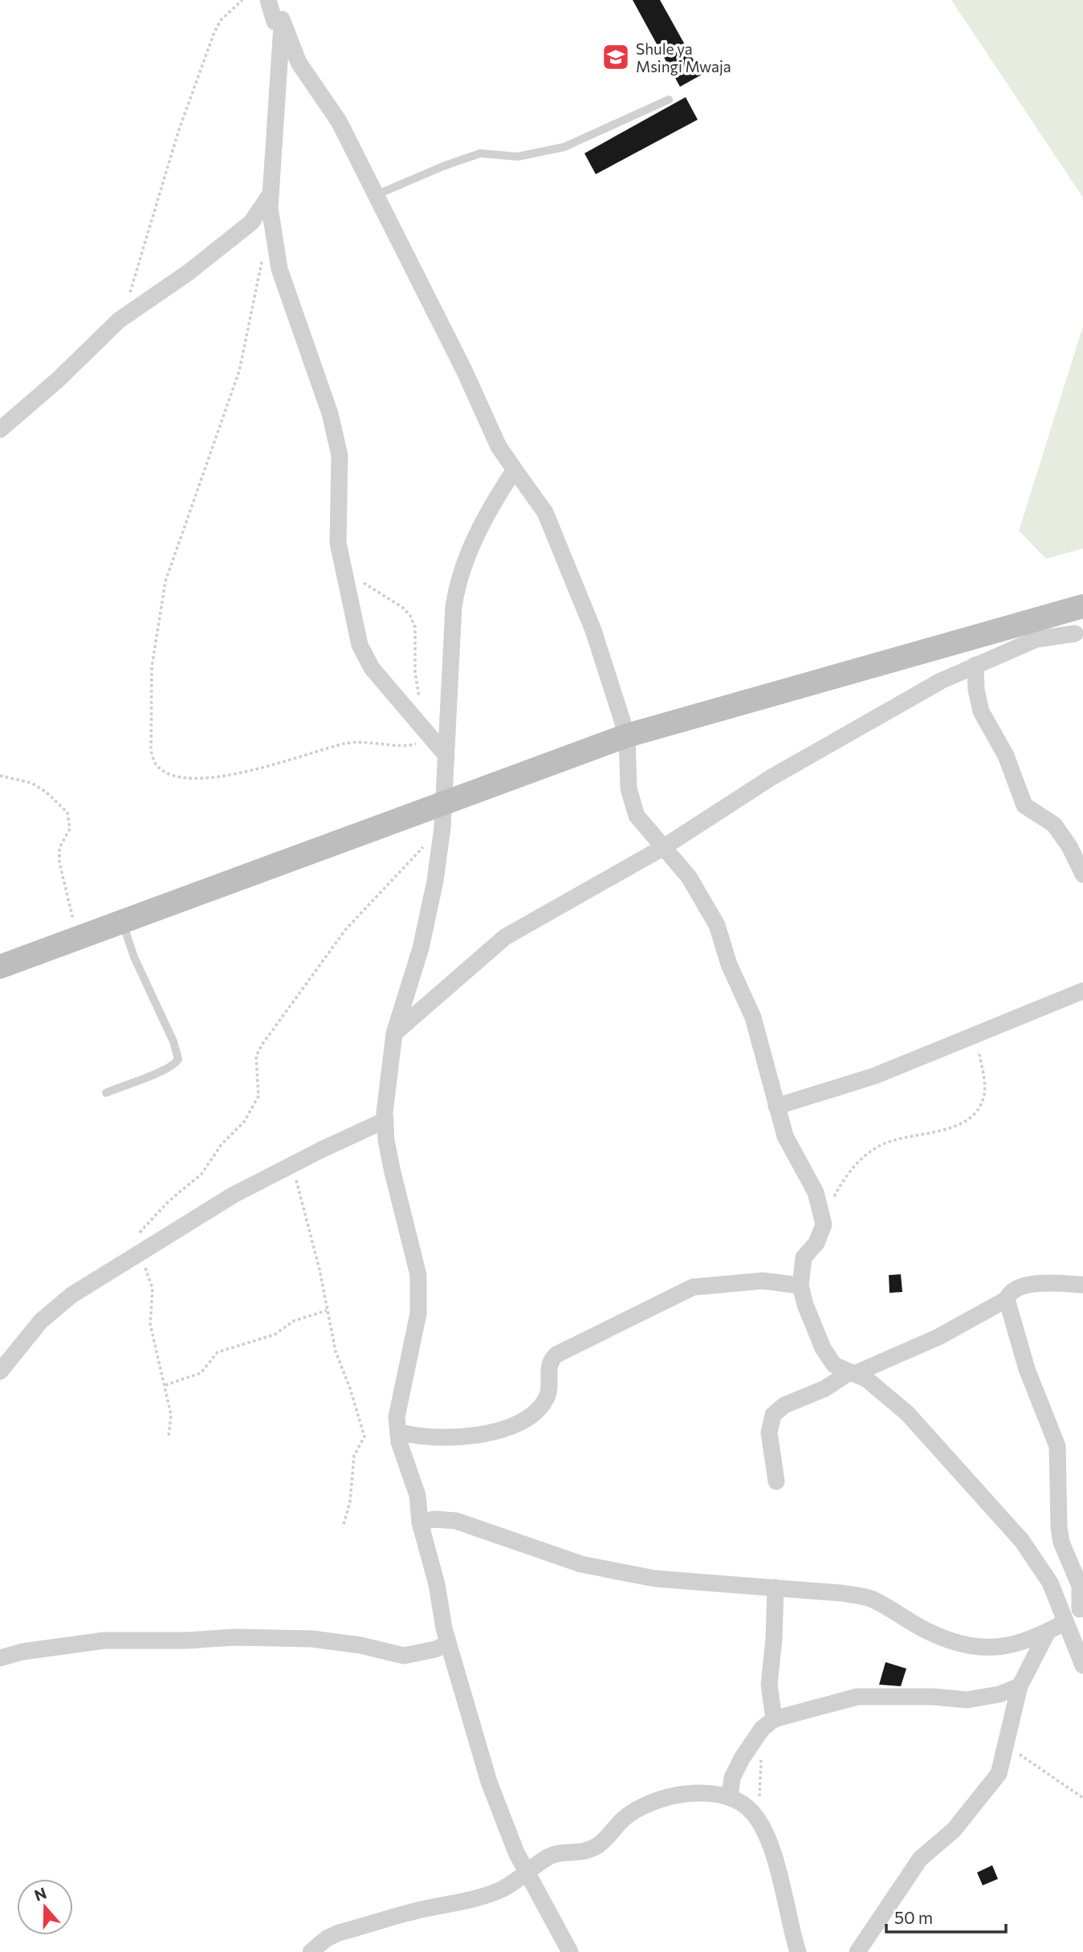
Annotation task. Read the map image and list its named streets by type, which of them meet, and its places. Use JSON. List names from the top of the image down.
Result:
{
  "places": {
    "school or university": ["Shule ya Msingi Mwaja"]
  },
  "scale_bar": "50 m",
  "north": "top"
}
